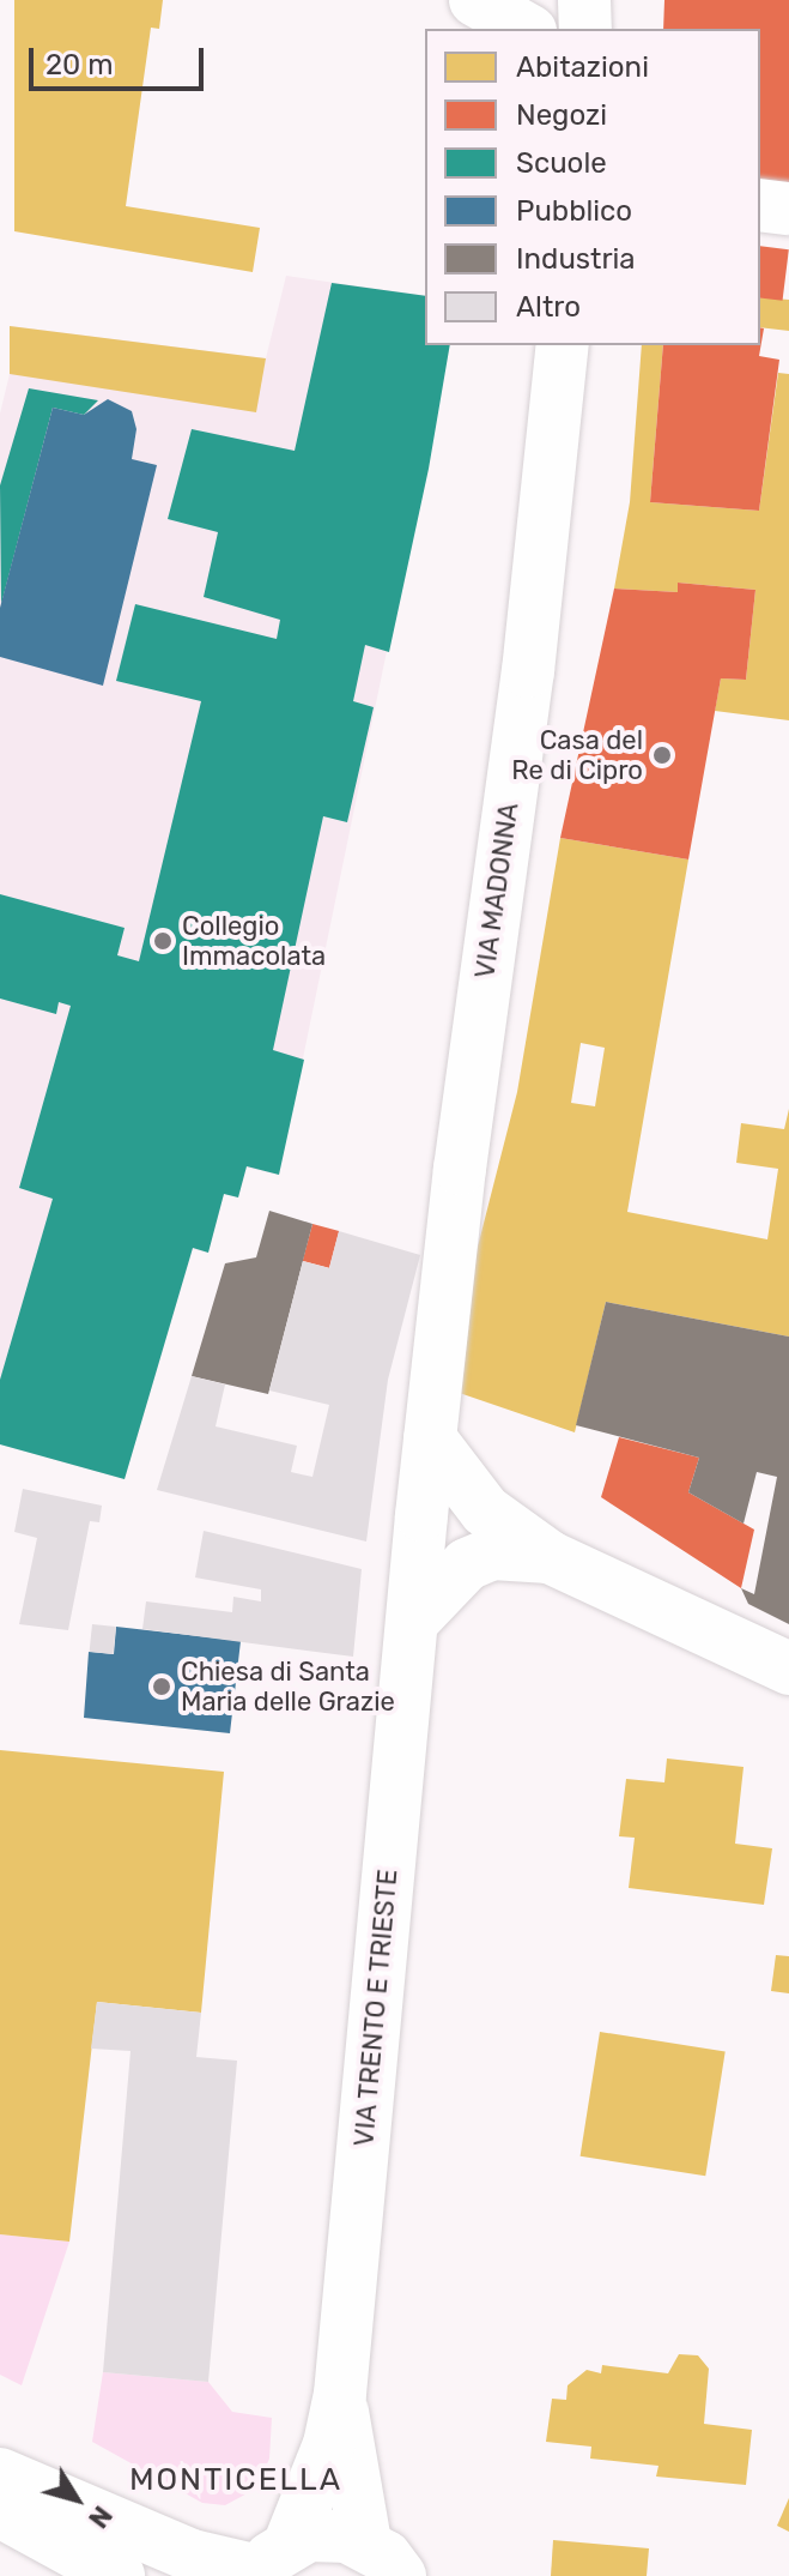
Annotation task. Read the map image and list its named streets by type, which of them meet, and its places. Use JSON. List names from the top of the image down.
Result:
{
  "streets": {
    "street": ["VIA MADONNA", "VIA TRENTO E TRIESTE"]
  },
  "crossings": [
    ["VIA MADONNA", "VIA TRENTO E TRIESTE"]
  ],
  "districts": ["MONTICELLA"],
  "places": ["Casa del Re di Cipro", "Collegio Immacolata", "Chiesa di Santa Maria delle Grazie"],
  "legend": [
    "Abitazioni",
    "Negozi",
    "Scuole",
    "Pubblico",
    "Industria",
    "Altro"
  ],
  "scale_bar": "20 m",
  "north": "bottom right"
}
